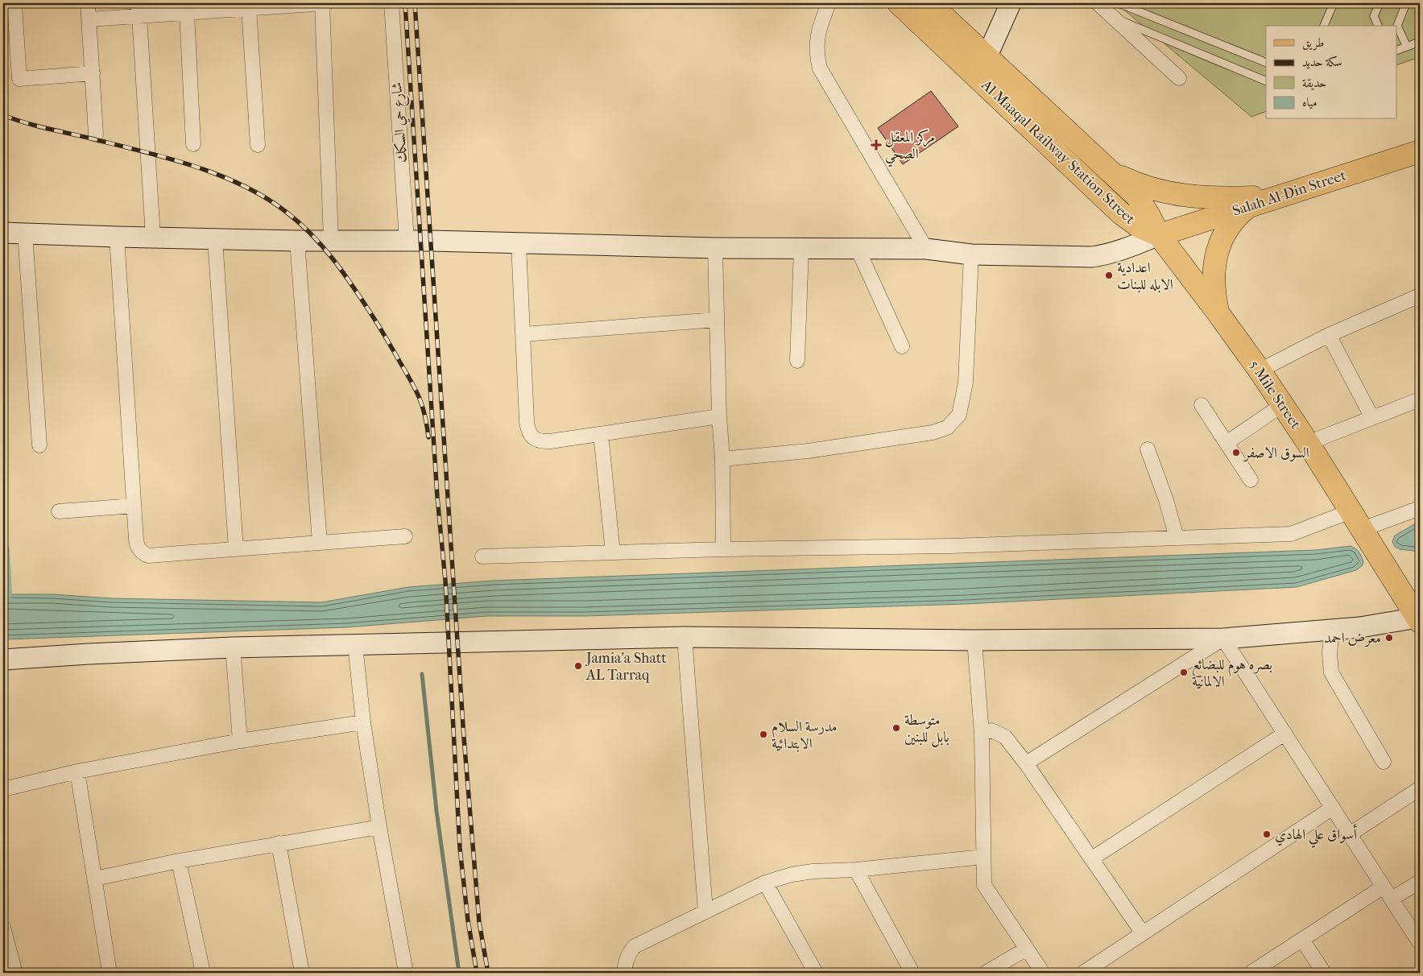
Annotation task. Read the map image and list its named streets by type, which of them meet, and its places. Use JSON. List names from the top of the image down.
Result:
{
  "streets": {
    "main road": ["Al Maaqal Railway Station Street", "Salah Al-Din Street", "5 Mile Street"],
    "street": ["شارع حي السكك"]
  },
  "crossings": [
    ["Al Maaqal Railway Station Street", "Salah Al-Din Street"],
    ["Al Maaqal Railway Station Street", "5 Mile Street"],
    ["Salah Al-Din Street", "5 Mile Street"]
  ],
  "places": {
    "health": ["مركز المعقل الصحي"],
    "other": [
      "اعدادية الابله للبنات",
      "السوق الاصفر",
      "معرض احمد",
      "Jamia'a Shatt AL Tarraq",
      "بصره هوم للبضائع الالمانية",
      "متوسطة بابل للبنين",
      "مدرسة السلام الابتدائية",
      "أسواق علي الهادي"
    ]
  },
  "legend": [
    "طريق",
    "سكة حديد",
    "حديقة",
    "مياه"
  ]
}
